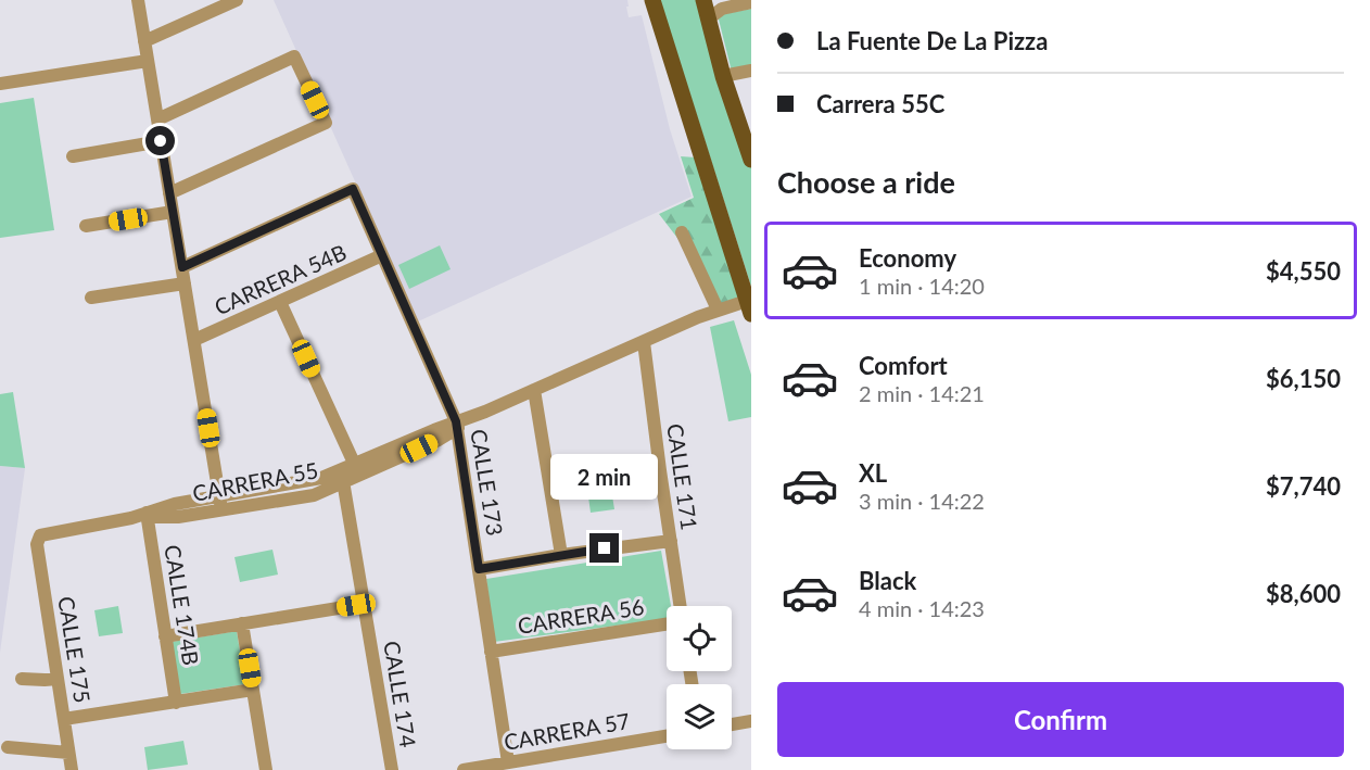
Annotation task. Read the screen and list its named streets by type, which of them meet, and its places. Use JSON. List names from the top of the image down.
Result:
{
  "streets": {
    "street": [
      "CARRERA 54B",
      "CALLE 171",
      "CARRERA 55",
      "CALLE 173",
      "CALLE 174B",
      "CARRERA 56",
      "CALLE 175",
      "CALLE 174",
      "CARRERA 57"
    ]
  },
  "crossings": [
    ["CARRERA 54B", "CALLE 173"],
    ["CALLE 171", "CARRERA 55"],
    ["CARRERA 55", "CALLE 173"],
    ["CARRERA 55", "CALLE 174B"],
    ["CARRERA 55", "CALLE 175"],
    ["CARRERA 55", "CALLE 174"],
    ["CALLE 173", "CARRERA 56"],
    ["CALLE 173", "CARRERA 57"]
  ],
  "page": {
    "banner": ["La Fuente De La Pizza", "Carrera 55C"],
    "heading": "Choose a ride",
    "list": [
      {
        "name": "Economy",
        "note": "1 min · 14:20",
        "value": "$4,550"
      },
      {
        "name": "Comfort",
        "note": "2 min · 14:21",
        "value": "$6,150"
      },
      {
        "name": "XL",
        "note": "3 min · 14:22",
        "value": "$7,740"
      },
      {
        "name": "Black",
        "note": "4 min · 14:23",
        "value": "$8,600"
      }
    ],
    "bubble": "2 min",
    "buttons": "Confirm"
  }
}
